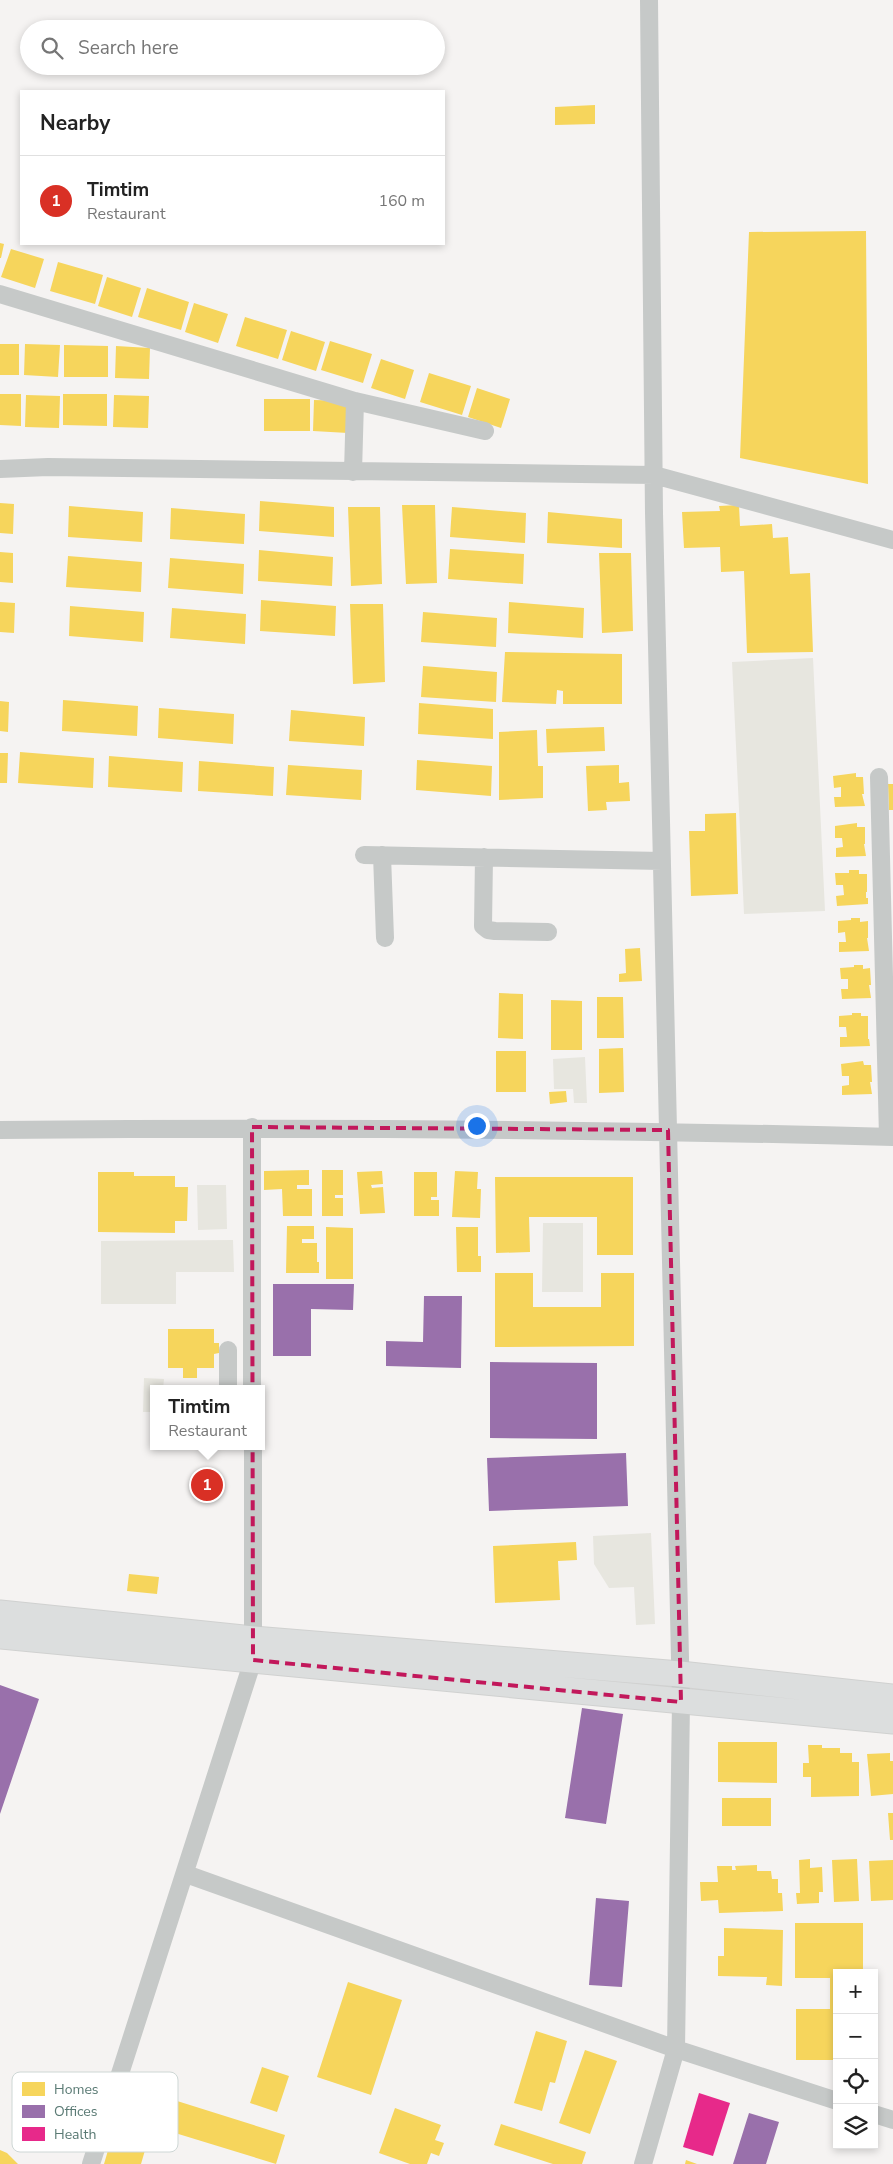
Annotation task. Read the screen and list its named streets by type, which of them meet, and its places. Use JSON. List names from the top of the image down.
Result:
{
  "legend": ["Homes", "Offices", "Health"],
  "page": {
    "search": "Search here",
    "heading": "Nearby",
    "list": [
      {
        "mark": "1",
        "name": "Timtim",
        "note": "Restaurant",
        "value": "160 m"
      }
    ],
    "popup": ["Timtim", "Restaurant"],
    "pins": "1",
    "map_buttons": ["+", "−"]
  }
}
